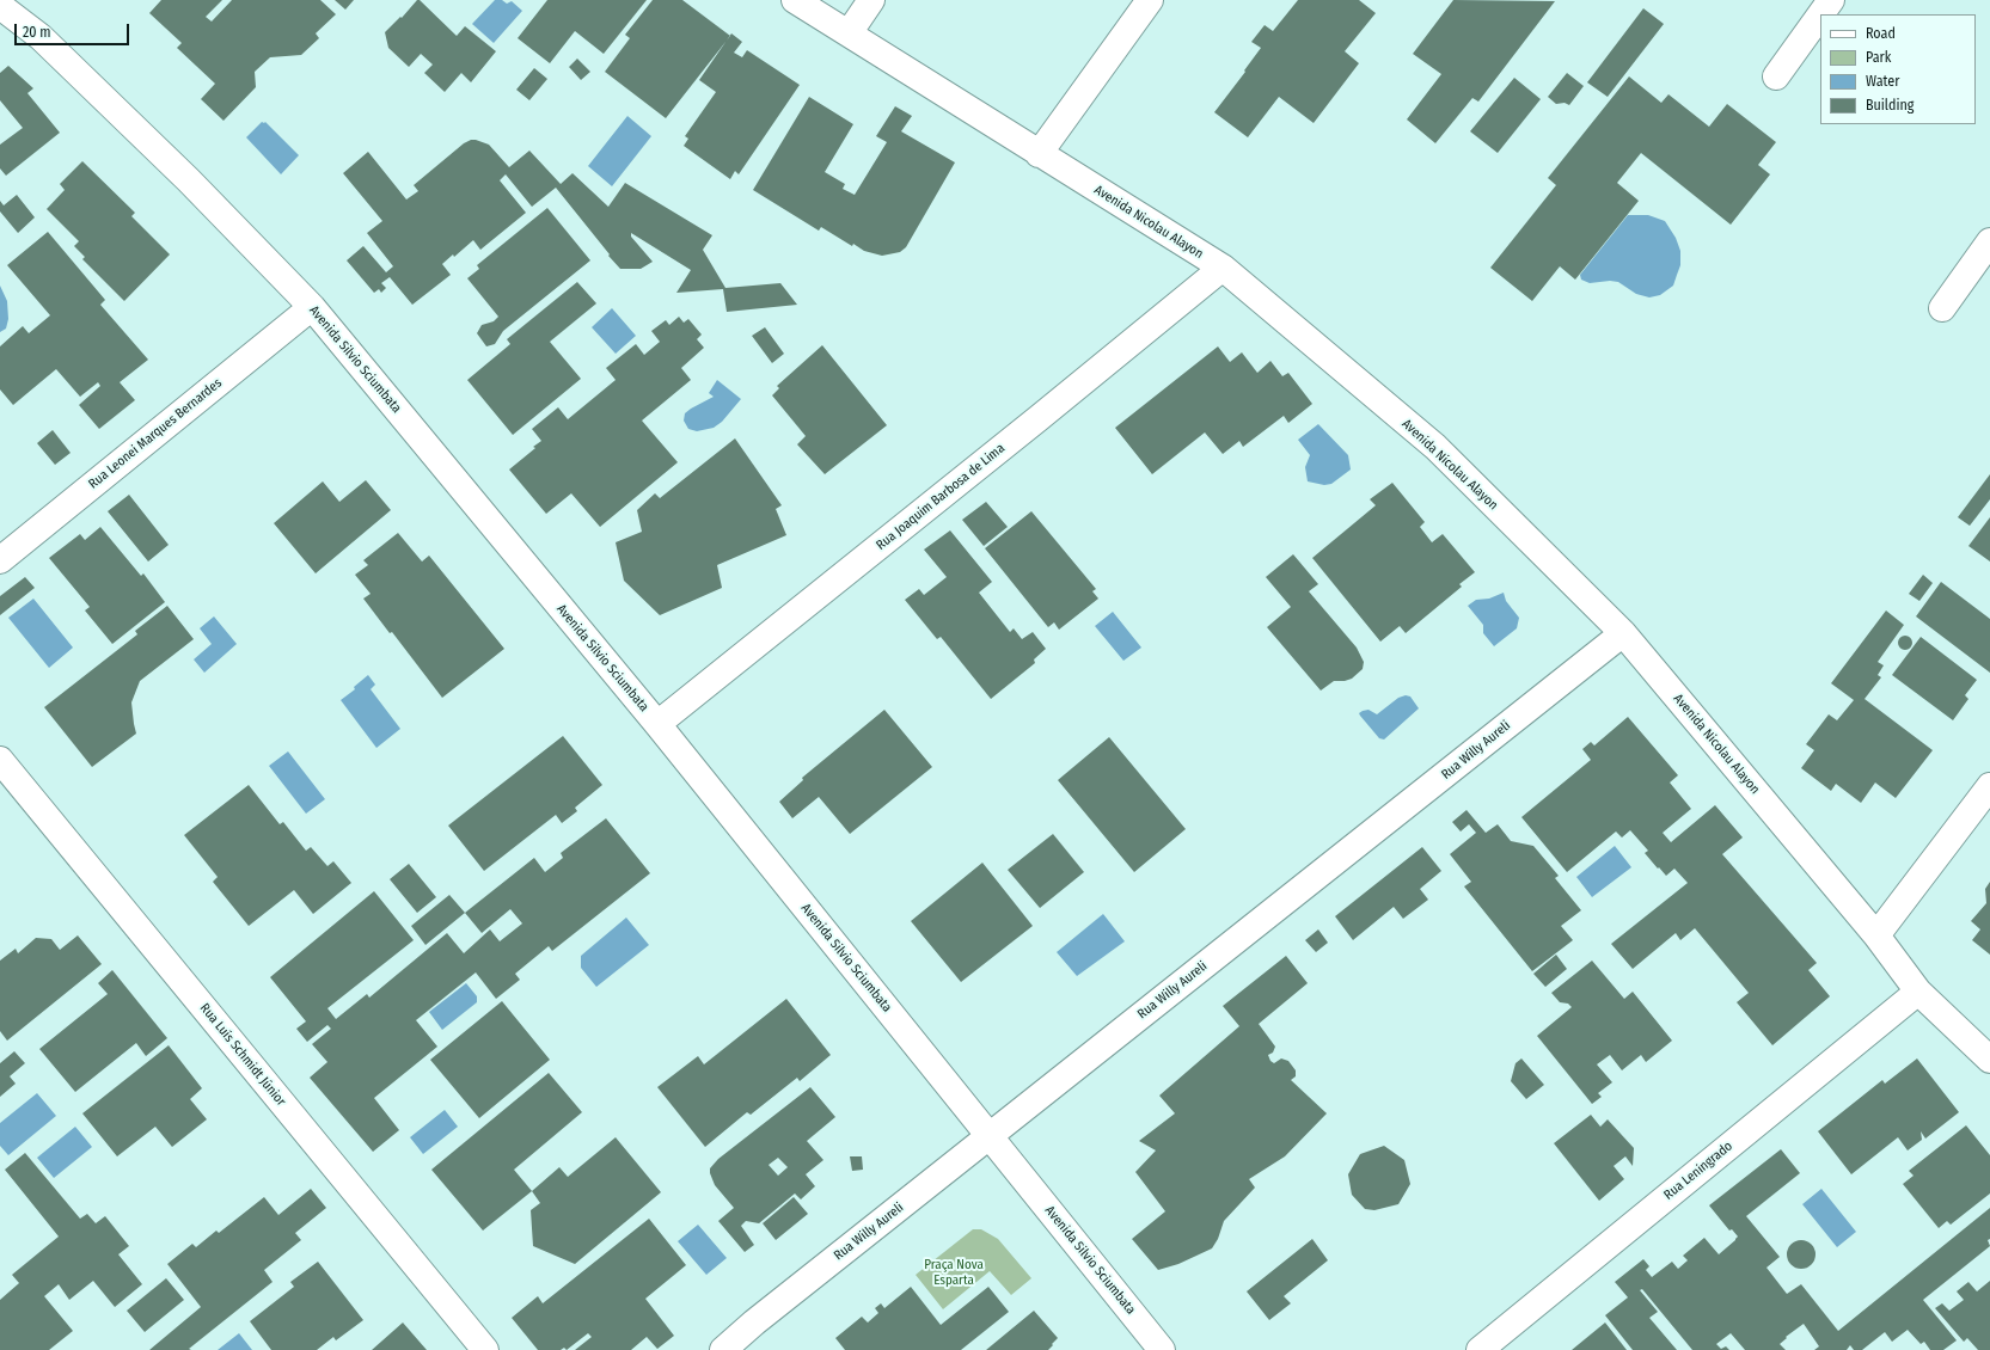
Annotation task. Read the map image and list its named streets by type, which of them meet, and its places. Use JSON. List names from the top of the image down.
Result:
{
  "streets": {
    "street": [
      "Avenida Nicolau Alayon",
      "Avenida Silvio Sciumbata",
      "Rua Leonei Marques Bernardes",
      "Rua Joaquim Barbosa de Lima",
      "Rua Willy Aureli",
      "Rua Luís Schmidt Júnior",
      "Rua Leningrado"
    ]
  },
  "crossings": [
    ["Avenida Nicolau Alayon", "Rua Joaquim Barbosa de Lima"],
    ["Avenida Nicolau Alayon", "Rua Willy Aureli"],
    ["Avenida Nicolau Alayon", "Rua Leningrado"],
    ["Avenida Silvio Sciumbata", "Rua Leonei Marques Bernardes"],
    ["Avenida Silvio Sciumbata", "Rua Joaquim Barbosa de Lima"],
    ["Avenida Silvio Sciumbata", "Rua Willy Aureli"]
  ],
  "parks": ["Praça Nova Esparta"],
  "legend": [
    "Road",
    "Park",
    "Water",
    "Building"
  ],
  "scale_bar": "20 m"
}
